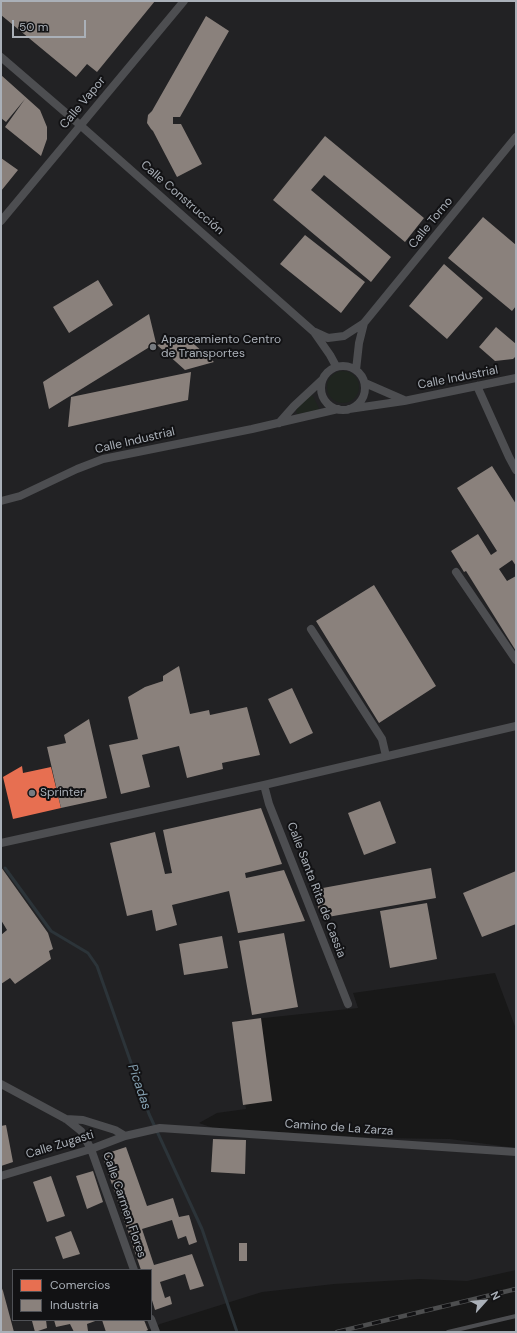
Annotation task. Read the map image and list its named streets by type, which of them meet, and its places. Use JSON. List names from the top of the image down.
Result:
{
  "streets": {
    "street": [
      "Calle Vapor",
      "Calle Construcción",
      "Calle Torno",
      "Calle Industrial",
      "Calle Santa Rita de Cassia",
      "Camino de La Zarza",
      "Calle Zugasti",
      "Calle Carmen Flores"
    ]
  },
  "crossings": [
    ["Calle Vapor", "Calle Construcción"],
    ["Calle Construcción", "Calle Torno"],
    ["Calle Construcción", "Calle Industrial"],
    ["Calle Torno", "Calle Industrial"],
    ["Camino de La Zarza", "Calle Zugasti"],
    ["Calle Zugasti", "Calle Carmen Flores"]
  ],
  "water": ["Picadas"],
  "places": ["Aparcamiento Centro de Transportes", "Sprinter"],
  "legend": ["Comercios", "Industria"],
  "scale_bar": "50 m",
  "north": "top right"
}
